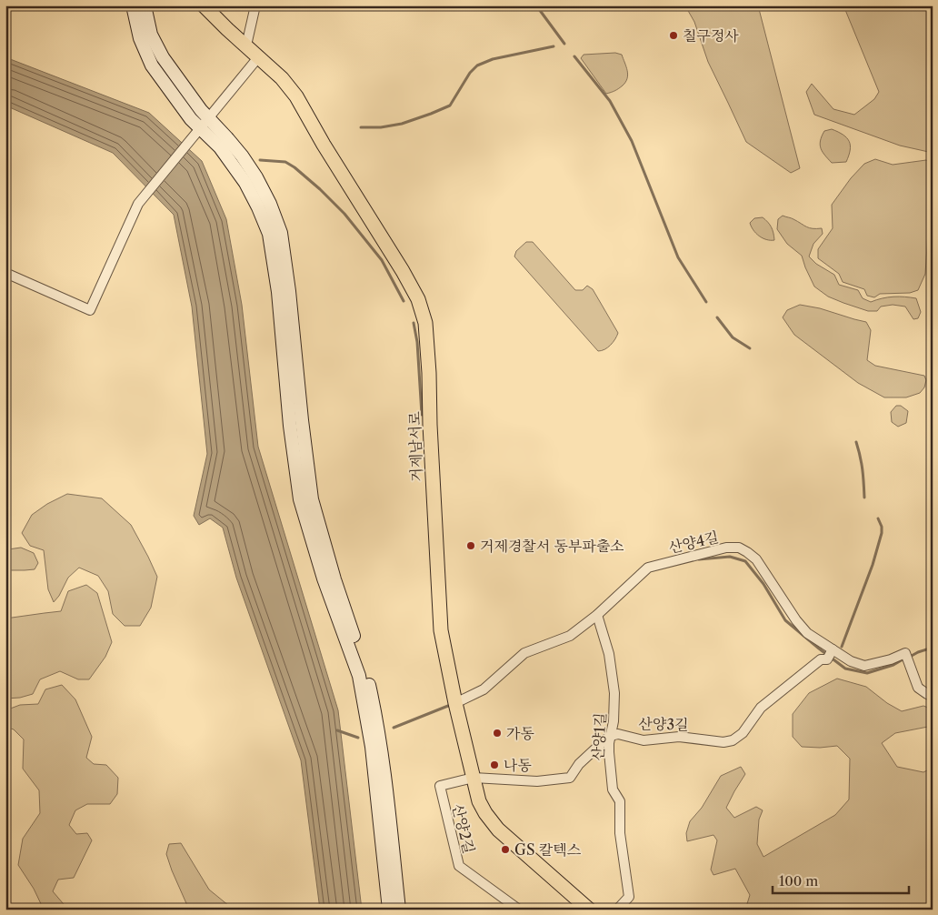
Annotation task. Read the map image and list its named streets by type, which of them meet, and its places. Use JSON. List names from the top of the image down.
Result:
{
  "streets": {
    "main road": ["거제남서로"],
    "street": [
      "산양4길",
      "산양3길",
      "산양1길",
      "산양2길"
    ]
  },
  "crossings": [
    ["거제남서로", "산양4길"],
    ["거제남서로", "산양2길"],
    ["산양4길", "산양3길"],
    ["산양4길", "산양1길"],
    ["산양3길", "산양1길"]
  ],
  "places": [
    "칠구정사",
    "거제경찰서 동부파출소",
    "가동",
    "나동",
    "GS 칼텍스"
  ],
  "scale_bar": "100 m"
}
